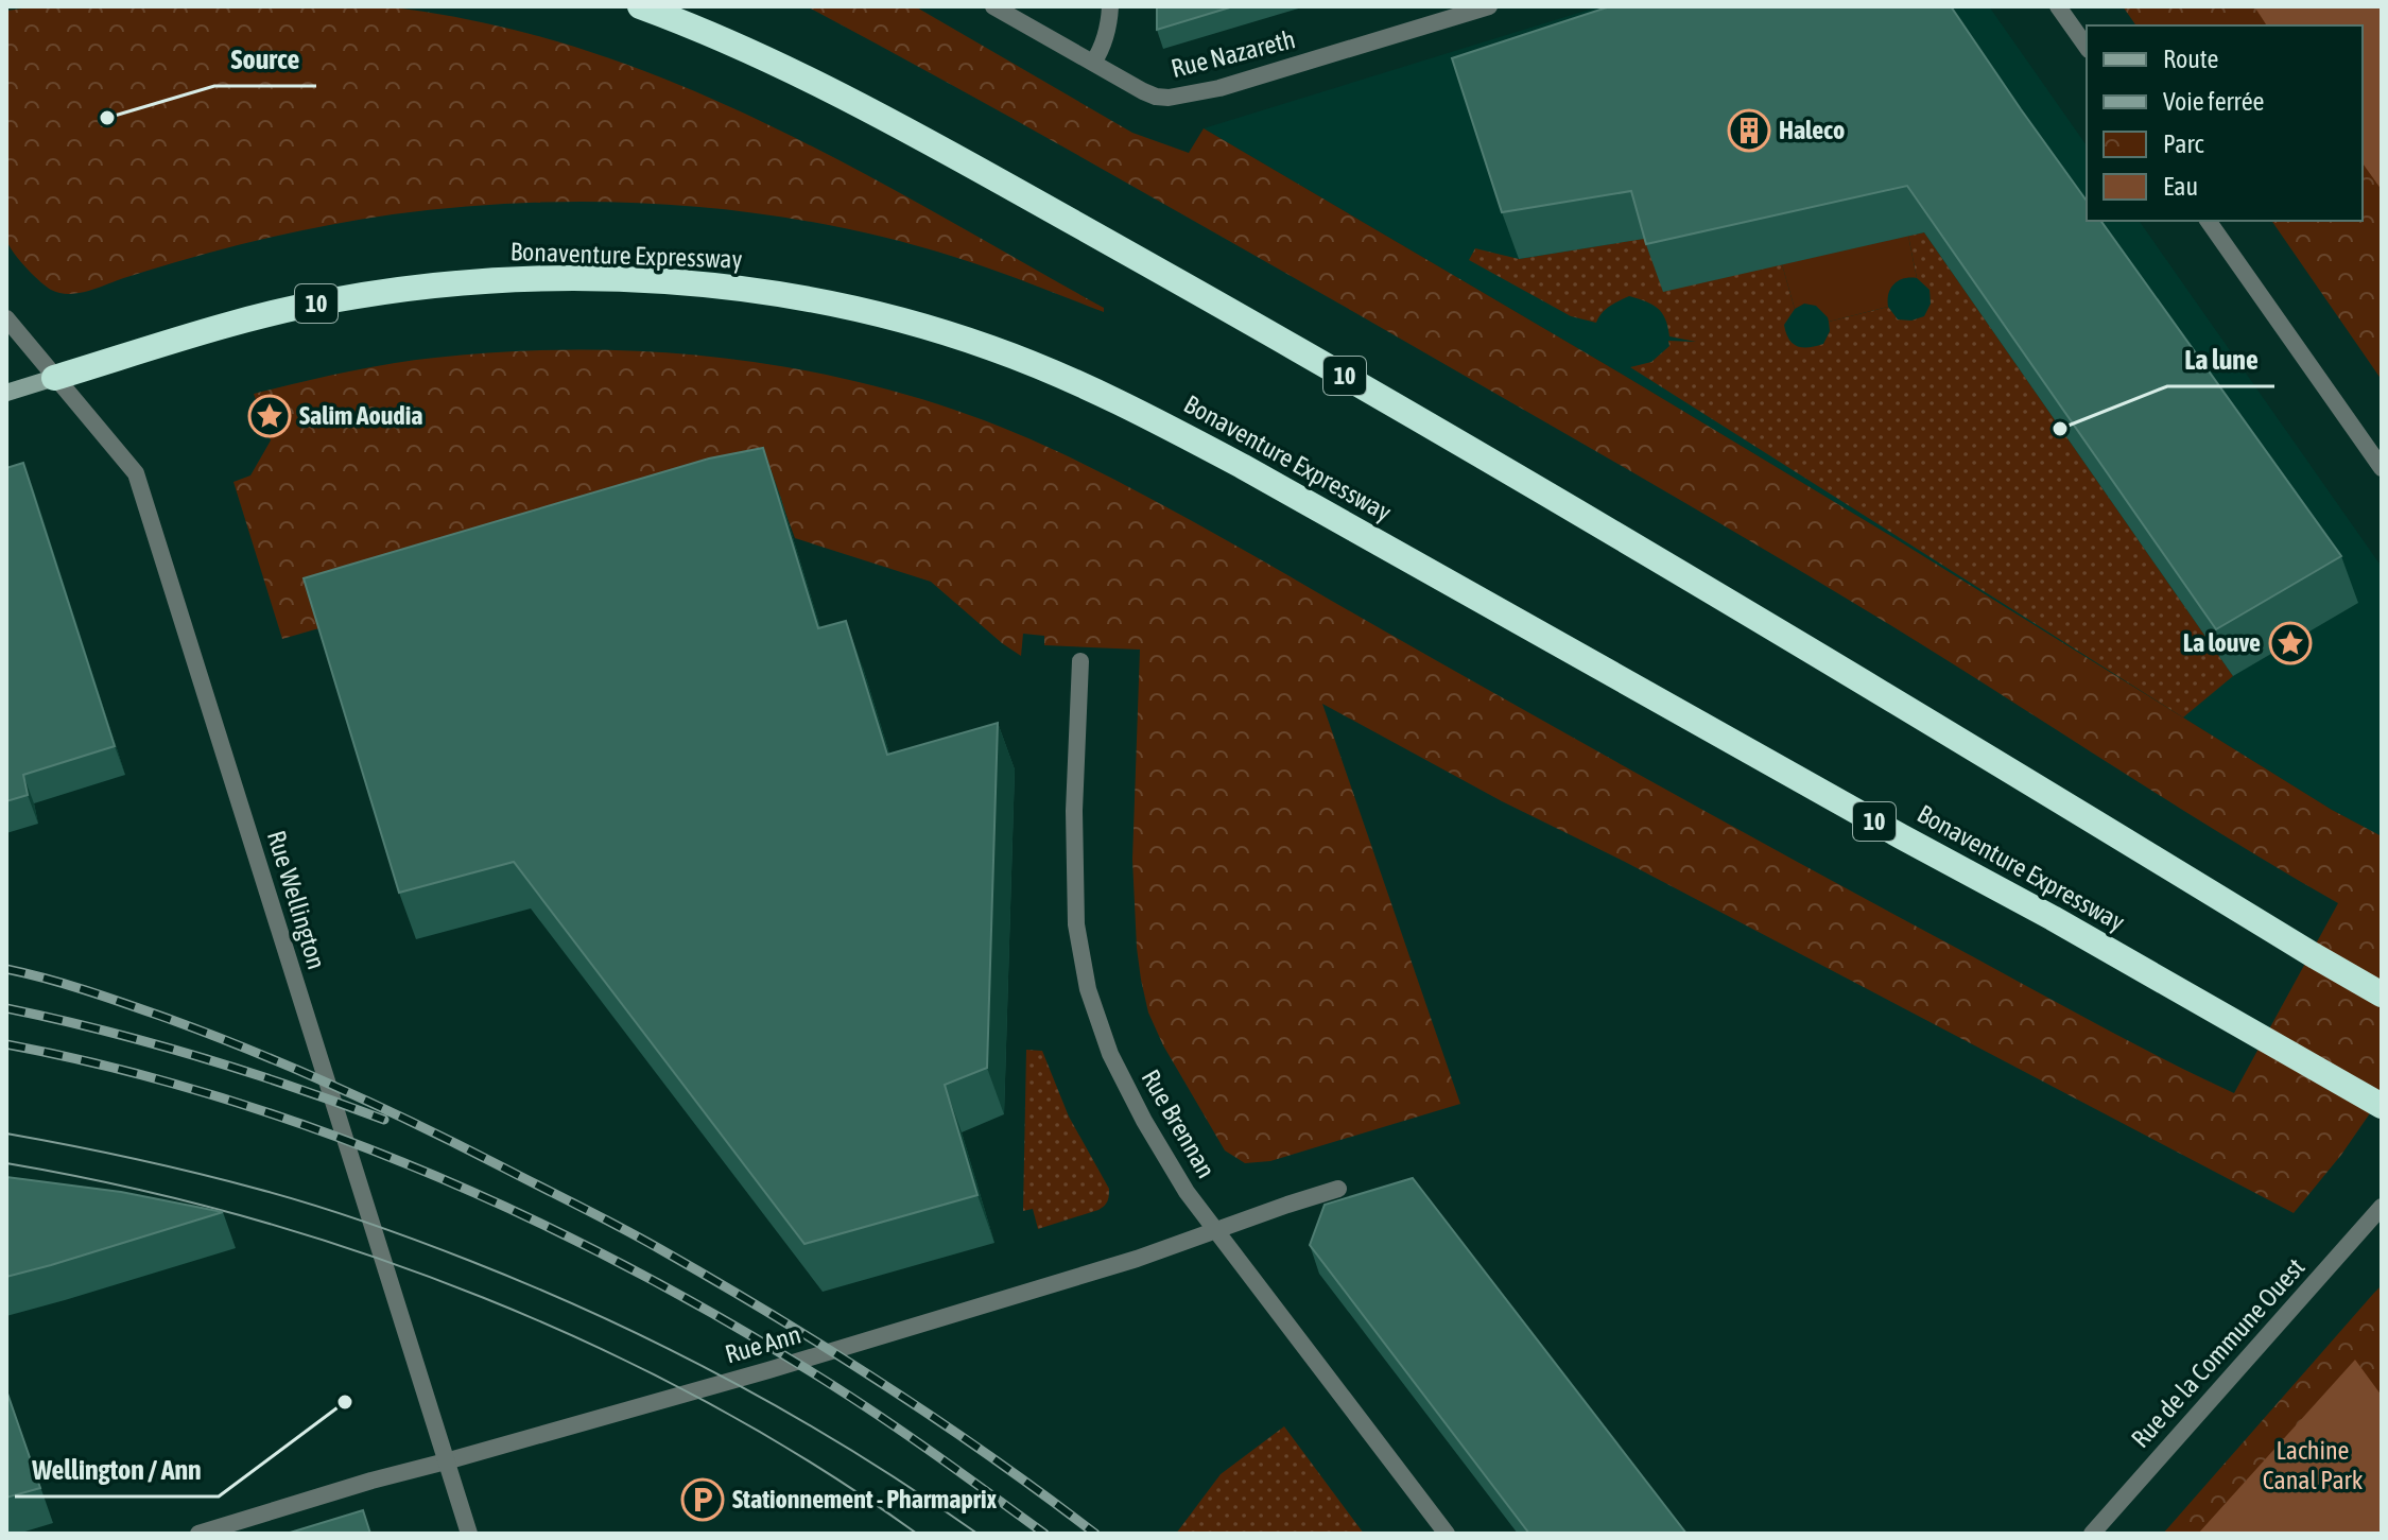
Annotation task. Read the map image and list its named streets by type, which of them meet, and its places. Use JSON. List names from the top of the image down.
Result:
{
  "streets": {
    "highway": ["Bonaventure Expressway", "10"],
    "street": [
      "Rue Nazareth",
      "Rue Wellington",
      "Rue Brennan",
      "Rue Ann",
      "Rue de la Commune Ouest"
    ]
  },
  "crossings": [
    ["Bonaventure Expressway", "Rue Wellington"],
    ["Rue Wellington", "Rue Ann"],
    ["Rue Brennan", "Rue Ann"]
  ],
  "parks": ["Lachine Canal Park"],
  "places": {
    "other": ["Source", "La lune", "Wellington / Ann"],
    "building": ["Haleco"],
    "place": ["Salim Aoudia", "La louve"],
    "parking": ["Stationnement - Pharmaprix"]
  },
  "legend": [
    "Route",
    "Voie ferrée",
    "Parc",
    "Eau"
  ]
}
